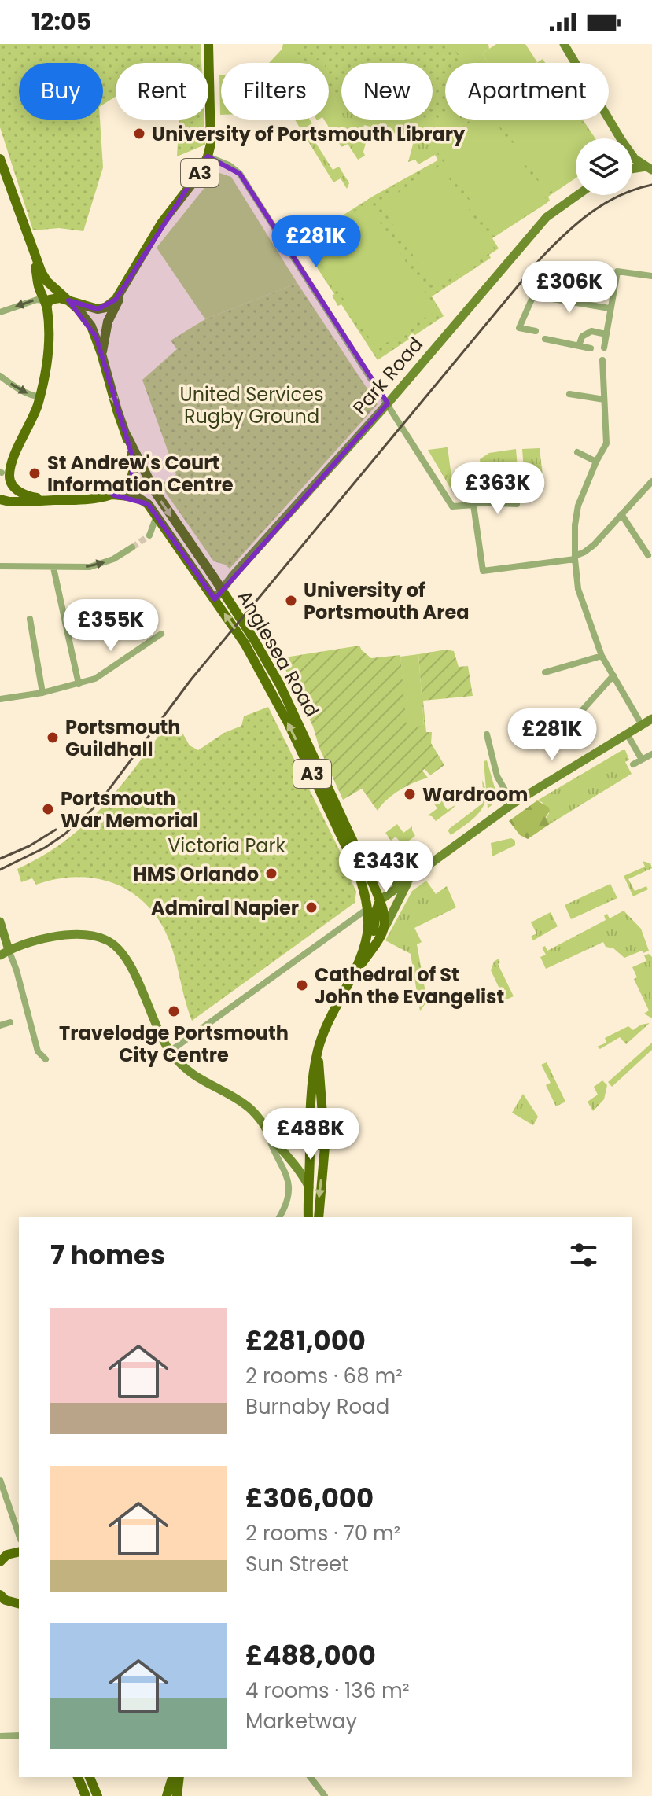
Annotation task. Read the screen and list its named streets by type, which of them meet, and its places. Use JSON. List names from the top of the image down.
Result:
{
  "streets": {
    "main road": ["A3", "Anglesea Road"],
    "street": ["Park Road"]
  },
  "crossings": [
    ["A3", "Anglesea Road"],
    ["Park Road", "Anglesea Road"]
  ],
  "parks": ["United Services Rugby Ground", "Victoria Park"],
  "places": [
    "University of Portsmouth Library",
    "St Andrew's Court Information Centre",
    "University of Portsmouth Area",
    "Portsmouth Guildhall",
    "Wardroom",
    "Portsmouth War Memorial",
    "HMS Orlando",
    "Admiral Napier",
    "Cathedral of St John the Evangelist",
    "Travelodge Portsmouth City Centre"
  ],
  "page": {
    "status": "12:05",
    "chip": [
      "Buy",
      "Rent",
      "Filters",
      "New",
      "Apartment"
    ],
    "price": [
      "£281K",
      "£306K",
      "£363K",
      "£355K",
      "£281K",
      "£343K",
      "£488K"
    ],
    "heading": "7 homes",
    "list": [
      {
        "name": "£281,000",
        "note": "2 rooms · 68 m² · Burnaby Road"
      },
      {
        "name": "£306,000",
        "note": "2 rooms · 70 m² · Sun Street"
      },
      {
        "name": "£488,000",
        "note": "4 rooms · 136 m² · Marketway"
      }
    ]
  }
}
